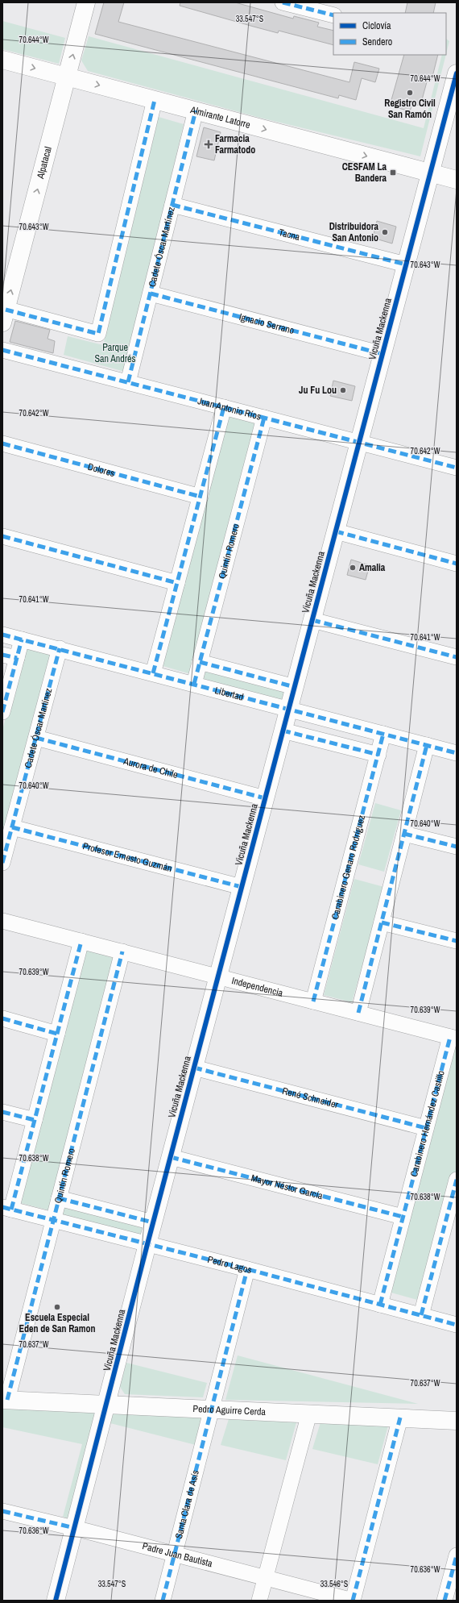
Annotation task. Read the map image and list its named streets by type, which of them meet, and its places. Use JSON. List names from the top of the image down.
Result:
{
  "streets": {
    "main road": [
      "Almirante Latorre",
      "Alpatacal",
      "Vicuña Mackenna",
      "Pedro Aguirre Cerda"
    ],
    "street": [
      "Tacna",
      "Cadete Óscar Martínez",
      "Ignacio Serrano",
      "Juan Antonio Ríos",
      "Dolores",
      "Quintín Romero",
      "Libertad",
      "Aurora de Chile",
      "Profesor Ernesto Guzmán",
      "Carabinero Genaro Rodríguez",
      "Independencia",
      "René Schneider",
      "Carabinero Hernández Castillo",
      "Mayor Néstor García",
      "Pedro Lagos",
      "Santa Clara de Asís",
      "Padre Juan Bautista"
    ]
  },
  "crossings": [
    ["Almirante Latorre", "Alpatacal"],
    ["Almirante Latorre", "Cadete Óscar Martínez"],
    ["Almirante Latorre", "Vicuña Mackenna"],
    ["Tacna", "Cadete Óscar Martínez"],
    ["Tacna", "Vicuña Mackenna"],
    ["Cadete Óscar Martínez", "Ignacio Serrano"],
    ["Cadete Óscar Martínez", "Juan Antonio Ríos"],
    ["Cadete Óscar Martínez", "Libertad"],
    ["Cadete Óscar Martínez", "Aurora de Chile"],
    ["Cadete Óscar Martínez", "Profesor Ernesto Guzmán"],
    ["Ignacio Serrano", "Vicuña Mackenna"],
    ["Vicuña Mackenna", "Juan Antonio Ríos"],
    ["Vicuña Mackenna", "Libertad"],
    ["Vicuña Mackenna", "Aurora de Chile"],
    ["Vicuña Mackenna", "Profesor Ernesto Guzmán"],
    ["Vicuña Mackenna", "Independencia"],
    ["Vicuña Mackenna", "René Schneider"],
    ["Vicuña Mackenna", "Mayor Néstor García"],
    ["Vicuña Mackenna", "Pedro Lagos"],
    ["Vicuña Mackenna", "Pedro Aguirre Cerda"],
    ["Vicuña Mackenna", "Padre Juan Bautista"],
    ["Juan Antonio Ríos", "Quintín Romero"],
    ["Quintín Romero", "Libertad"],
    ["Quintín Romero", "Independencia"],
    ["Quintín Romero", "Pedro Lagos"],
    ["Quintín Romero", "Pedro Aguirre Cerda"],
    ["Libertad", "Carabinero Genaro Rodríguez"],
    ["Carabinero Genaro Rodríguez", "Independencia"],
    ["Independencia", "Carabinero Hernández Castillo"],
    ["René Schneider", "Carabinero Hernández Castillo"],
    ["Carabinero Hernández Castillo", "Mayor Néstor García"],
    ["Carabinero Hernández Castillo", "Pedro Lagos"],
    ["Pedro Aguirre Cerda", "Santa Clara de Asís"],
    ["Santa Clara de Asís", "Padre Juan Bautista"]
  ],
  "one_way": ["Almirante Latorre", "Alpatacal"],
  "parks": ["Parque San Andrés"],
  "places": {
    "other": [
      "Registro Civil San Ramón",
      "Distribuidora San Antonio",
      "Ju Fu Lou",
      "Amalia",
      "Escuela Especial Eden de San Ramon"
    ],
    "health": ["Farmacia Farmatodo"],
    "transit": ["CESFAM La Bandera"]
  },
  "legend": ["Ciclovía", "Sendero"],
  "coordinates": [
    "33.547°S",
    "70.644°W",
    "70.643°W",
    "70.642°W",
    "70.641°W",
    "70.640°W",
    "70.639°W",
    "70.638°W",
    "70.637°W",
    "70.636°W",
    "33.546°S"
  ]
}
